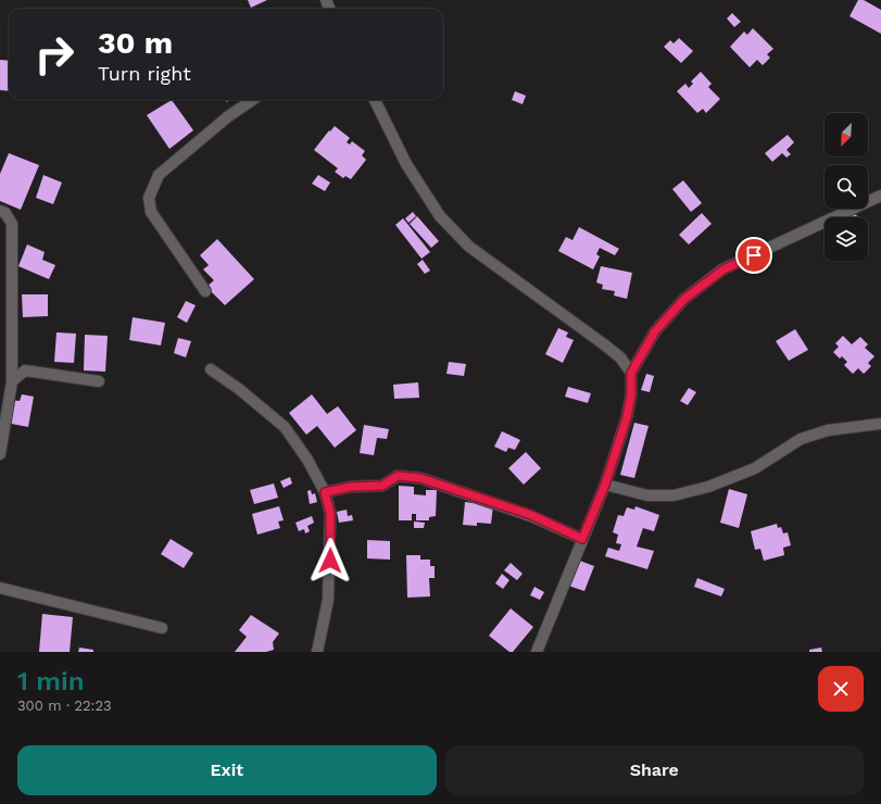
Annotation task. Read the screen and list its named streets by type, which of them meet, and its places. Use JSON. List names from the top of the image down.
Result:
{
  "north": "bottom left",
  "page": {
    "turn": ["30 m", "Turn right"],
    "heading": ["1 min", "300 m · 22:23"],
    "buttons": ["Exit", "Share"]
  }
}
